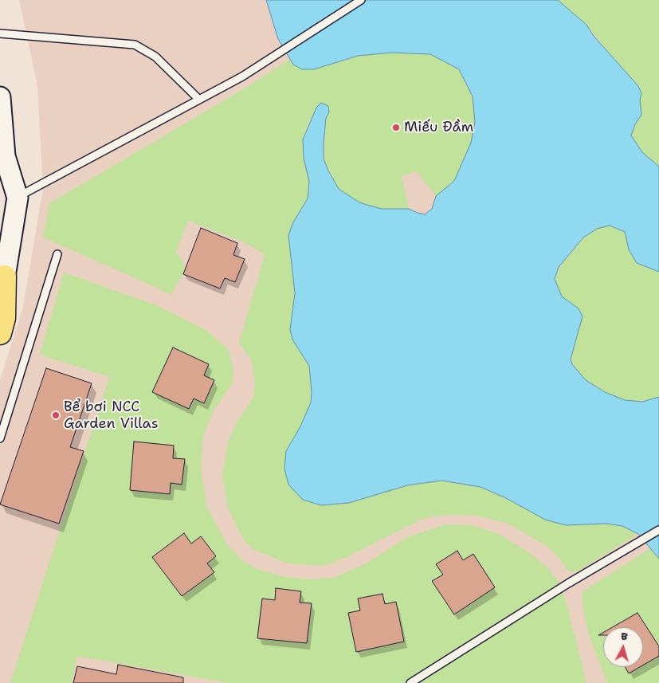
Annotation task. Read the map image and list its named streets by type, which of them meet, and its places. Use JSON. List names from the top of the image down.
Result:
{
  "places": ["Miếu Đầm", "Bể bơi NCC Garden Villas"],
  "north": "top"
}
